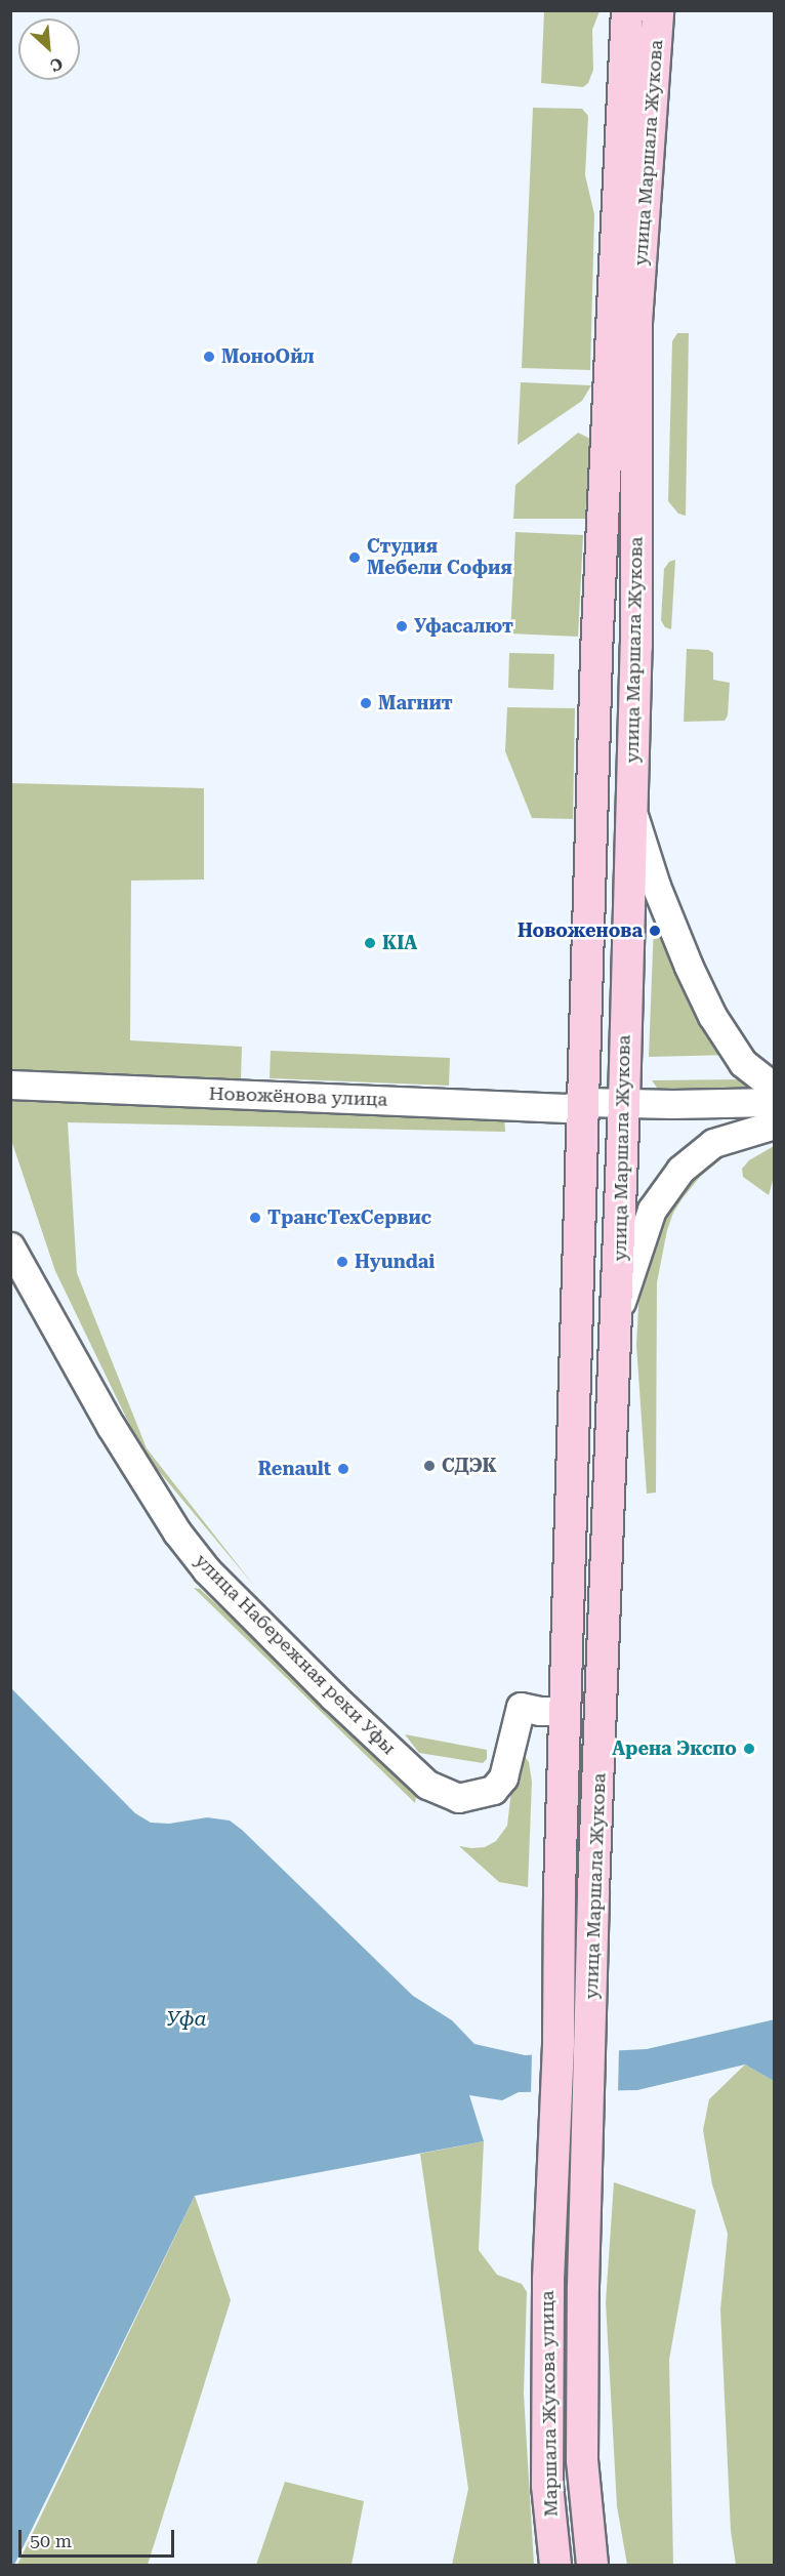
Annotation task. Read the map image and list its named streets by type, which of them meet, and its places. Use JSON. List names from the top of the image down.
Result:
{
  "streets": {
    "main road": ["улица Маршала Жукова", "Маршала Жукова улица"],
    "street": ["Новожёнова улица", "улица Набережная реки Уфы"]
  },
  "crossings": [
    ["улица Маршала Жукова", "Новожёнова улица"],
    ["улица Маршала Жукова", "улица Набережная реки Уфы"],
    ["улица Маршала Жукова", "Маршала Жукова улица"]
  ],
  "water": ["Уфа"],
  "places": [
    "МоноОйл",
    "Студия Мебели София",
    "Уфасалют",
    "Магнит",
    "Новоженова",
    "KIA",
    "ТрансТехСервис",
    "Hyundai",
    "СДЭК",
    "Renault",
    "Арена Экспо"
  ],
  "scale_bar": "50 m",
  "north": "bottom right"
}
